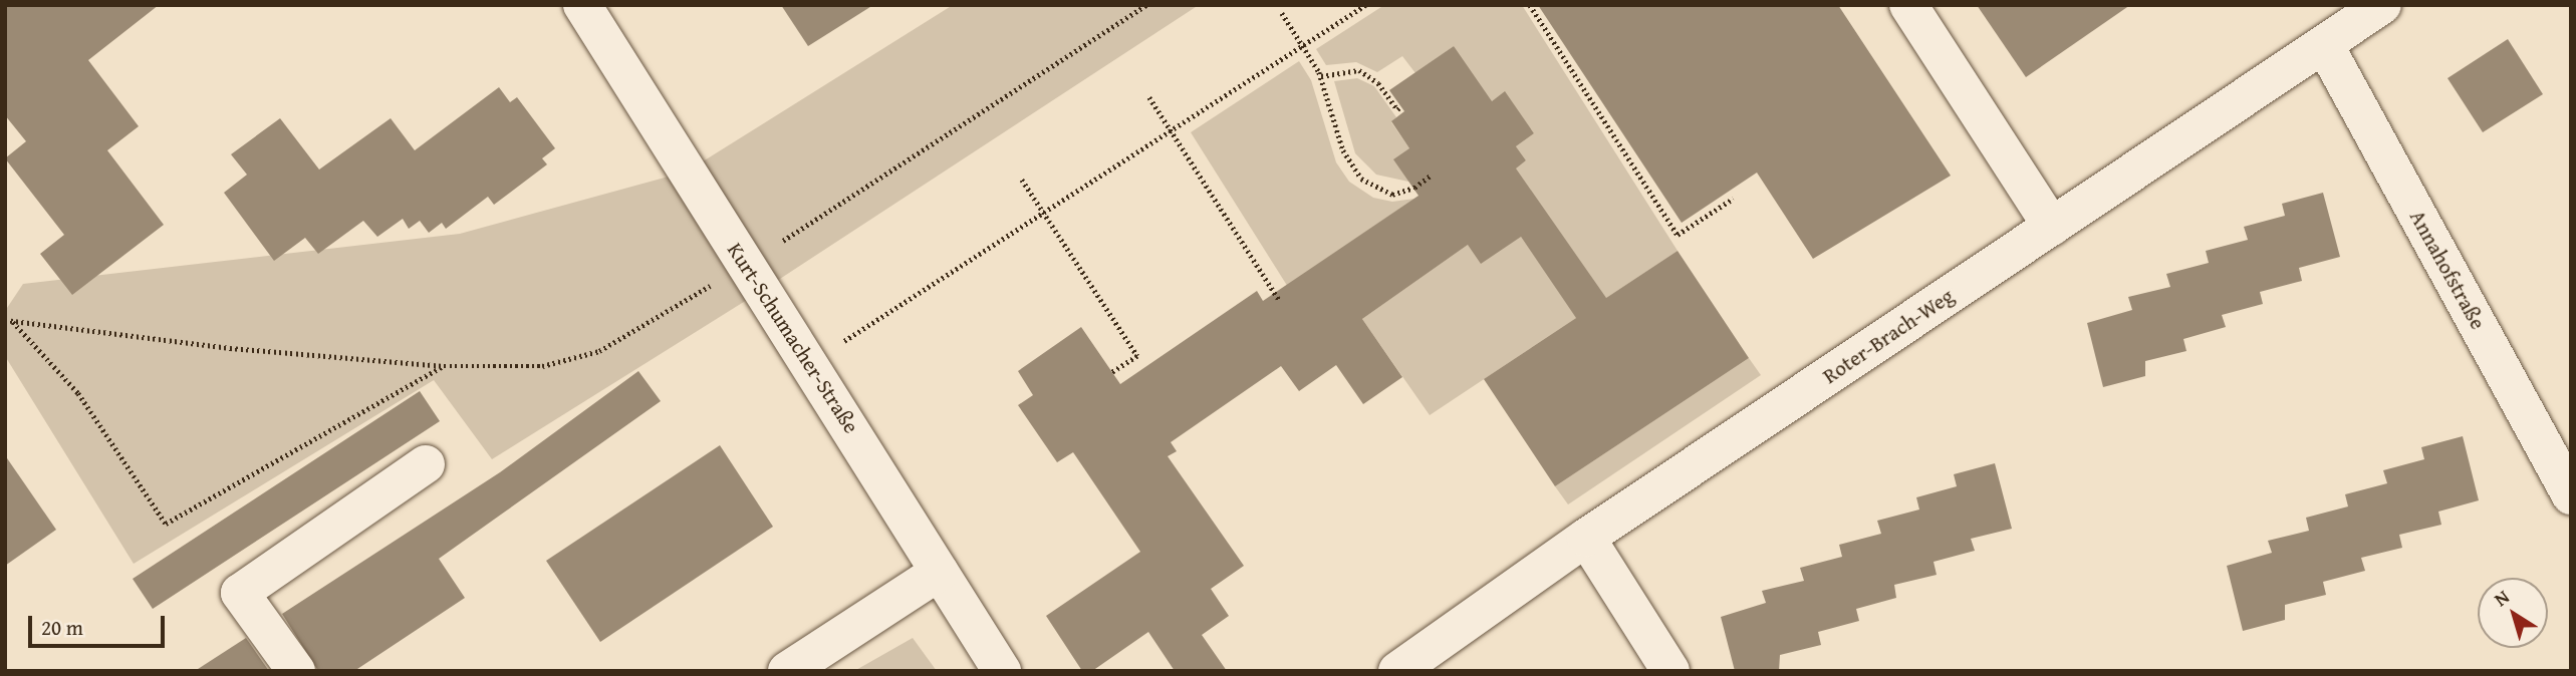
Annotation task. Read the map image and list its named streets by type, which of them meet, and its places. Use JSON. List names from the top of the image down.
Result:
{
  "streets": {
    "street": ["Annahofstraße", "Roter-Brach-Weg", "Kurt-Schumacher-Straße"]
  },
  "crossings": [
    ["Annahofstraße", "Roter-Brach-Weg"]
  ],
  "scale_bar": "20 m",
  "north": "top left"
}
